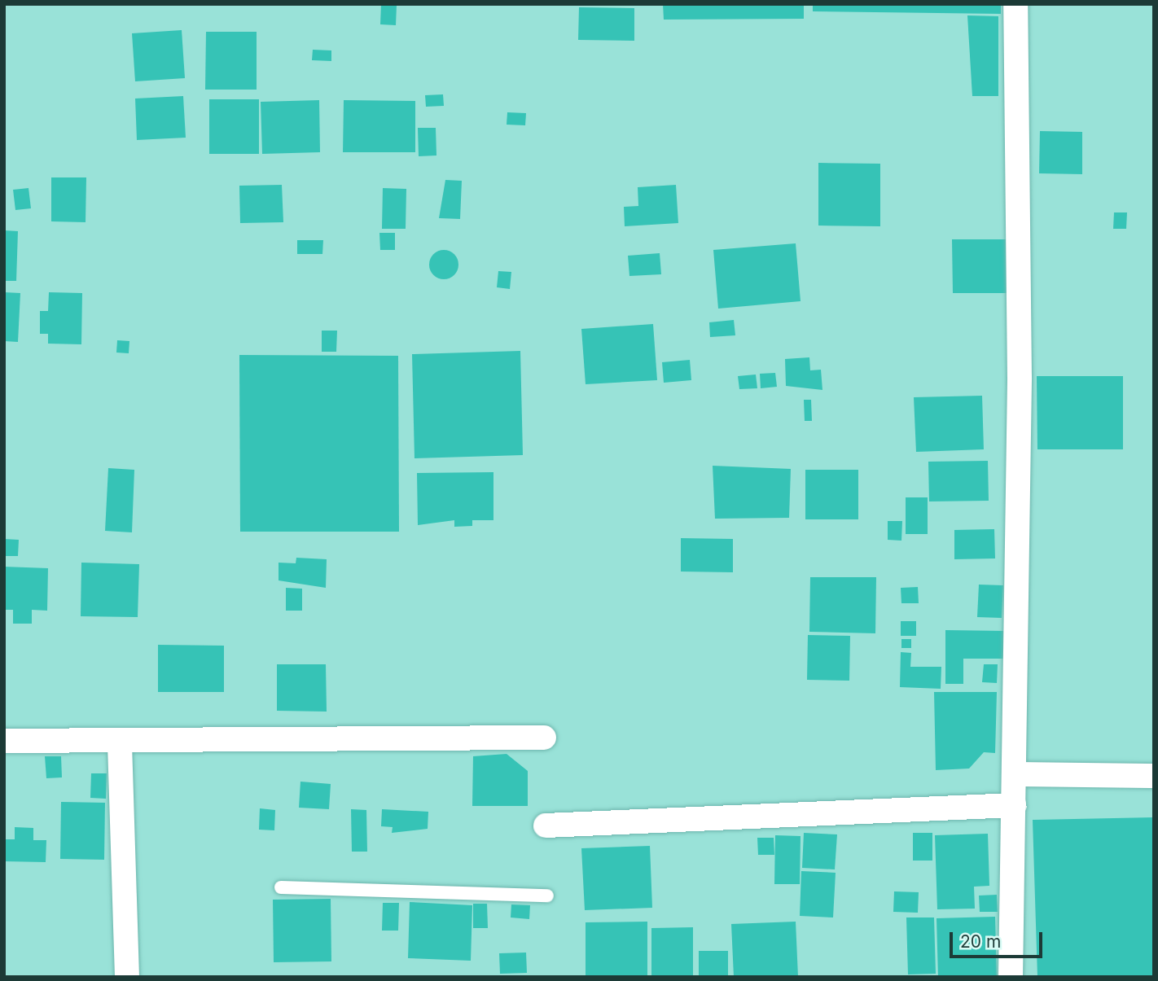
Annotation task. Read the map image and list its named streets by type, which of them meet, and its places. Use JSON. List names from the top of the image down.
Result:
{
  "scale_bar": "20 m"
}
